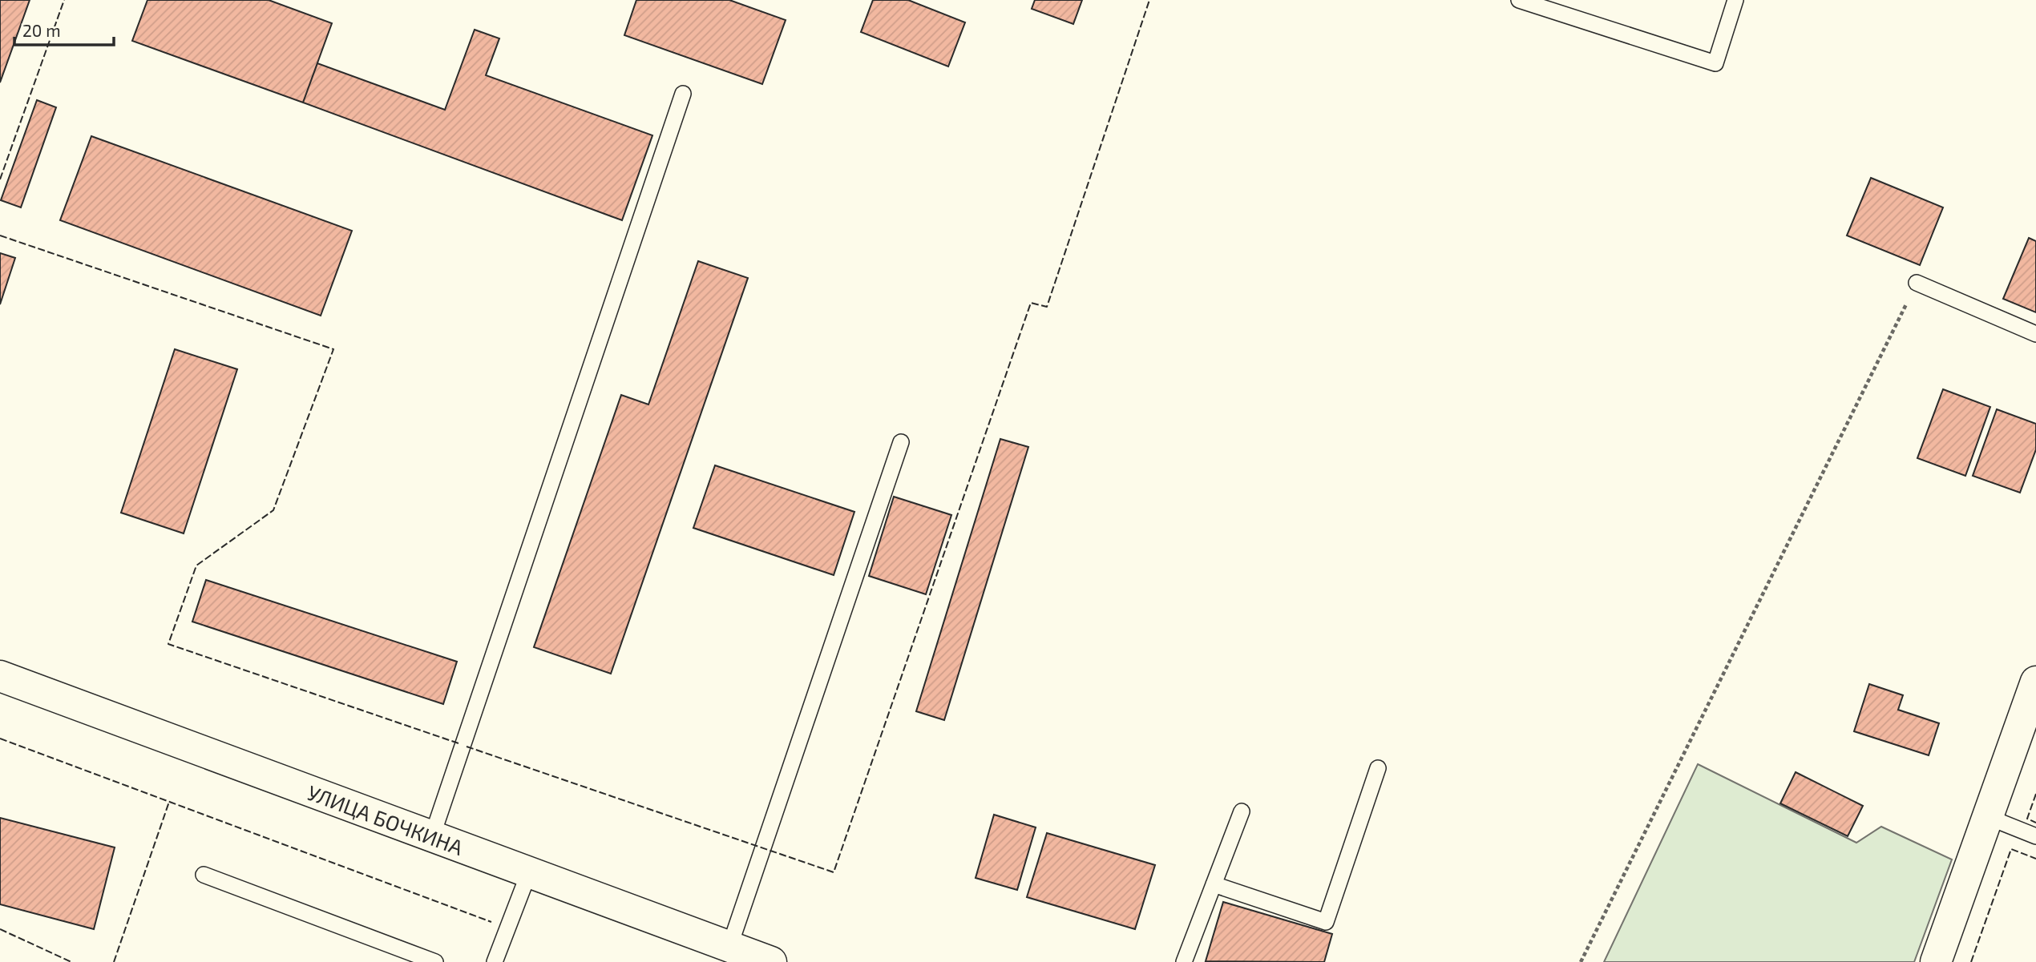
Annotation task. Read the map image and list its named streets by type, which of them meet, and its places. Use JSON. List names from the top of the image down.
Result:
{
  "streets": {
    "street": ["УЛИЦА БОЧКИНА"]
  },
  "scale_bar": "20 m"
}
